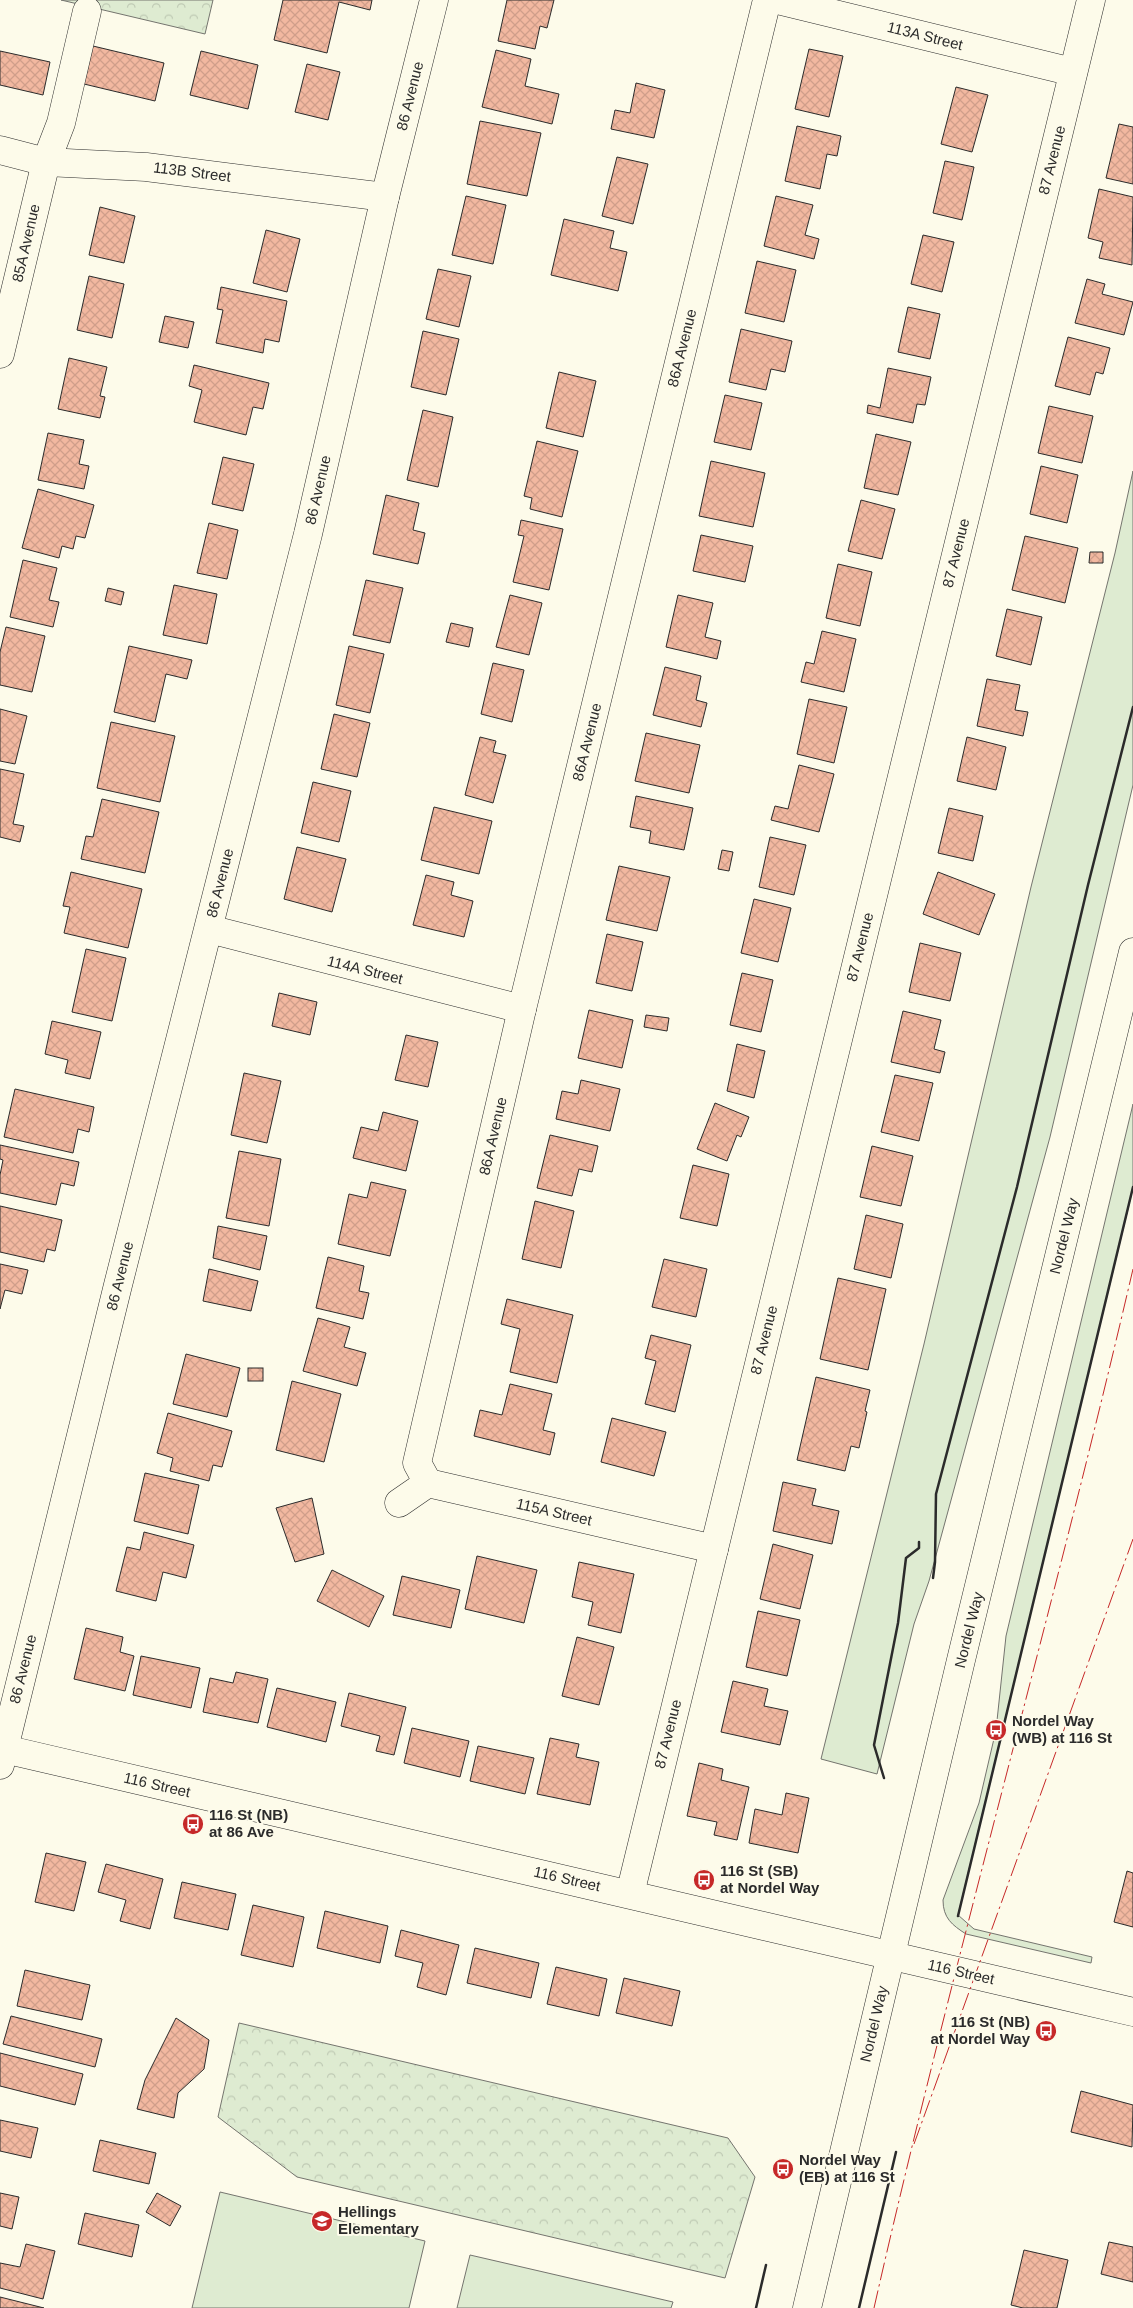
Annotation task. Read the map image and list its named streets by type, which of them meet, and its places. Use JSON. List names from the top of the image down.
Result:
{
  "streets": {
    "street": [
      "113A Street",
      "86 Avenue",
      "87 Avenue",
      "113B Street",
      "85A Avenue",
      "86A Avenue",
      "114A Street",
      "Nordel Way",
      "115A Street",
      "116 Street"
    ]
  },
  "crossings": [
    ["113A Street", "87 Avenue"],
    ["86 Avenue", "113B Street"],
    ["86 Avenue", "114A Street"],
    ["86 Avenue", "116 Street"],
    ["87 Avenue", "115A Street"],
    ["87 Avenue", "116 Street"],
    ["113B Street", "85A Avenue"],
    ["86A Avenue", "114A Street"],
    ["86A Avenue", "115A Street"],
    ["Nordel Way", "116 Street"]
  ],
  "places": {
    "bus stop": [
      "Nordel Way (WB) at 116 St",
      "116 St (NB) at 86 Ave",
      "116 St (SB) at Nordel Way",
      "116 St (NB) at Nordel Way",
      "Nordel Way (EB) at 116 St"
    ],
    "school or university": ["Hellings Elementary"]
  }
}
